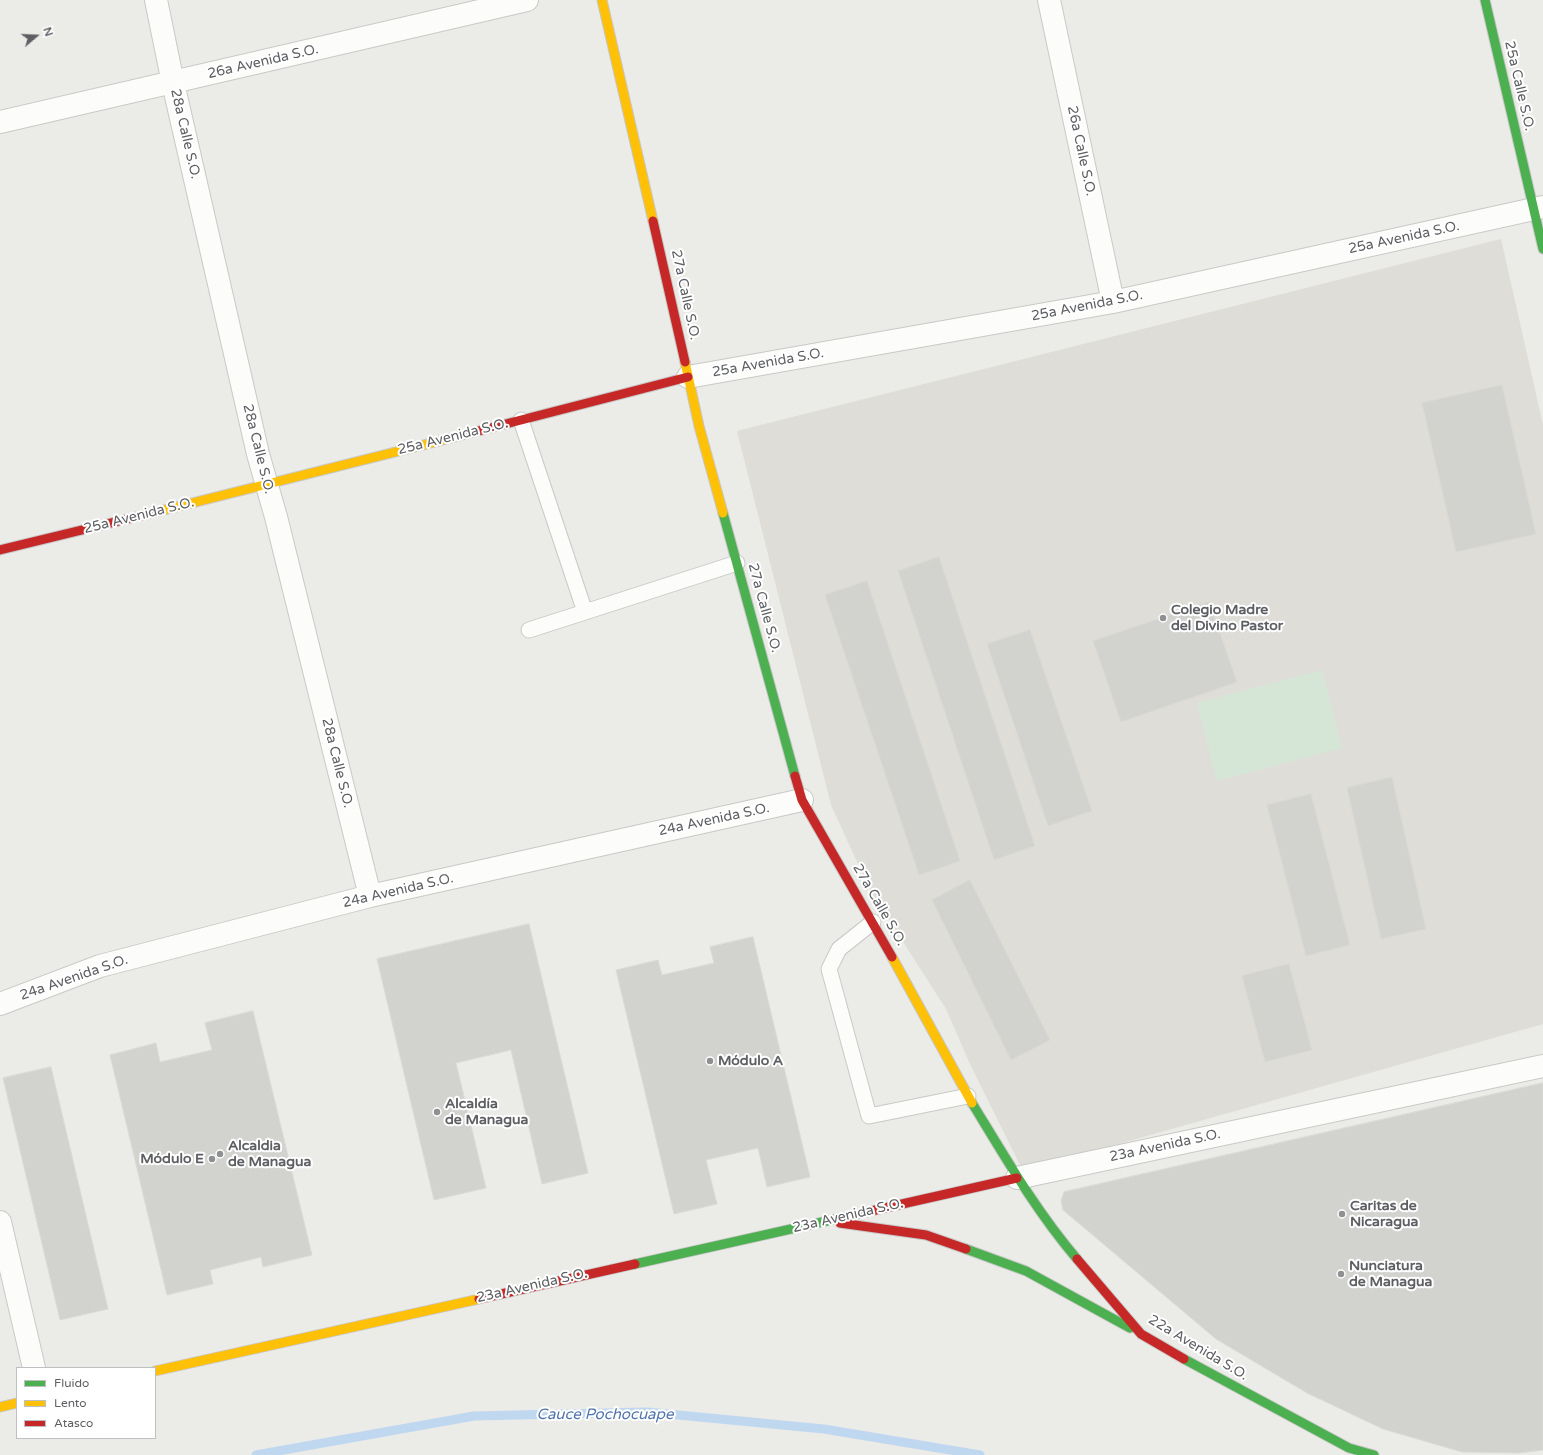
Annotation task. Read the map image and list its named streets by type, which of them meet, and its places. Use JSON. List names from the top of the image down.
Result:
{
  "streets": {
    "street": [
      "26a Avenida S.O.",
      "25a Calle S.O.",
      "28a Calle S.O.",
      "26a Calle S.O.",
      "25a Avenida S.O.",
      "27a Calle S.O.",
      "24a Avenida S.O.",
      "23a Avenida S.O.",
      "22a Avenida S.O."
    ]
  },
  "crossings": [
    ["26a Avenida S.O.", "28a Calle S.O."],
    ["25a Calle S.O.", "25a Avenida S.O."],
    ["28a Calle S.O.", "25a Avenida S.O."],
    ["28a Calle S.O.", "24a Avenida S.O."],
    ["26a Calle S.O.", "25a Avenida S.O."],
    ["25a Avenida S.O.", "27a Calle S.O."],
    ["27a Calle S.O.", "24a Avenida S.O."],
    ["27a Calle S.O.", "23a Avenida S.O."],
    ["27a Calle S.O.", "22a Avenida S.O."],
    ["23a Avenida S.O.", "22a Avenida S.O."]
  ],
  "water": ["Cauce Pochocuape"],
  "places": [
    "Colegio Madre del Divino Pastor",
    "Módulo A",
    "Alcaldía de Managua",
    "Alcaldia de Managua",
    "Módulo E",
    "Caritas de Nicaragua",
    "Nunciatura de Managua"
  ],
  "legend": ["Fluido", "Lento", "Atasco"],
  "north": "right"
}
